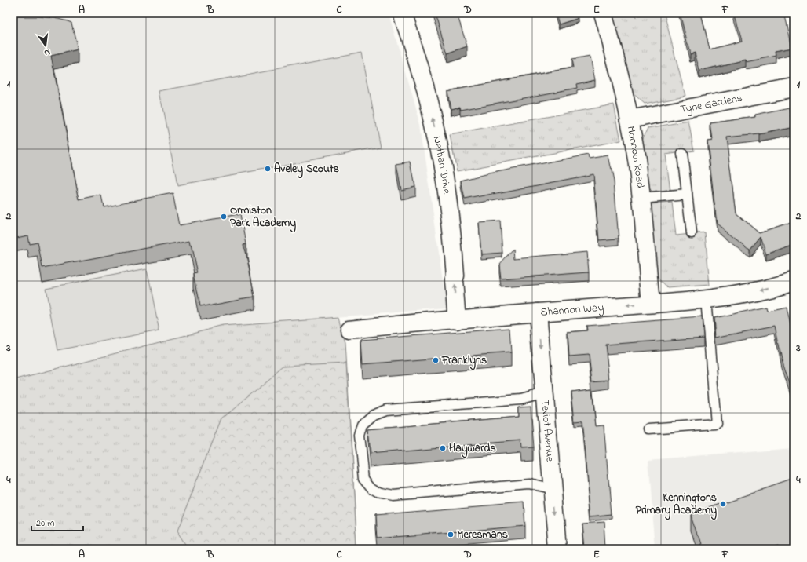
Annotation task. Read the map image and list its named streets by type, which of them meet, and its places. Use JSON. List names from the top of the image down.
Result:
{
  "streets": {
    "street": [
      "Tyne Gardens",
      "Monnow Road",
      "Nethan Drive",
      "Shannon Way",
      "Teviot Avenue"
    ]
  },
  "crossings": [
    ["Tyne Gardens", "Monnow Road"],
    ["Monnow Road", "Shannon Way"],
    ["Nethan Drive", "Shannon Way"],
    ["Shannon Way", "Teviot Avenue"]
  ],
  "one_way": ["Nethan Drive", "Shannon Way", "Teviot Avenue"],
  "places": [
    "Aveley Scouts",
    "Ormiston Park Academy",
    "Franklyns",
    "Haywards",
    "Kenningtons Primary Academy",
    "Meresmans"
  ],
  "scale_bar": "20 m",
  "north": "bottom",
  "grid": {
    "columns": [
      "A",
      "B",
      "C",
      "D",
      "E",
      "F"
    ],
    "rows": [
      "1",
      "2",
      "3",
      "4"
    ]
  }
}
